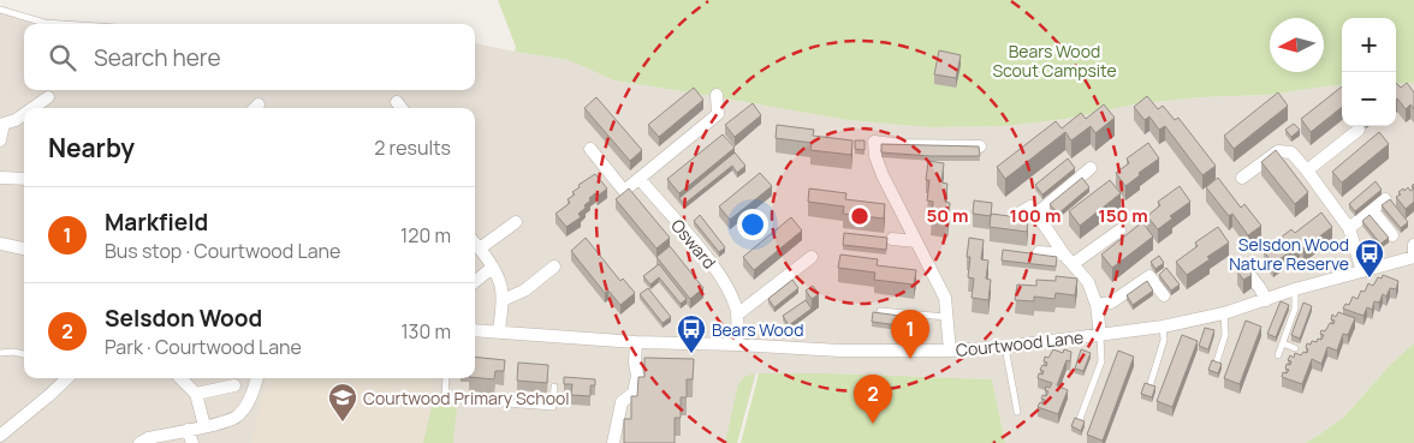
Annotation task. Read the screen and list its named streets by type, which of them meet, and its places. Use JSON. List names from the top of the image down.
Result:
{
  "streets": {
    "street": ["Osward", "Courtwood Lane"]
  },
  "crossings": [
    ["Osward", "Courtwood Lane"]
  ],
  "parks": ["Bears Wood Scout Campsite"],
  "places": {
    "bus stop": ["Selsdon Wood Nature Reserve", "Bears Wood"],
    "school or university": ["Courtwood Primary School"]
  },
  "north": "left",
  "page": {
    "map_buttons": ["+", "−"],
    "search": "Search here",
    "heading": ["Nearby", "2 results"],
    "list": [
      {
        "mark": "1",
        "name": "Markfield",
        "note": "Bus stop · Courtwood Lane",
        "value": "120 m"
      },
      {
        "mark": "2",
        "name": "Selsdon Wood",
        "note": "Park · Courtwood Lane",
        "value": "130 m"
      }
    ],
    "pins": ["1", "2"]
  },
  "rings": ["50 m", "100 m", "150 m"]
}
